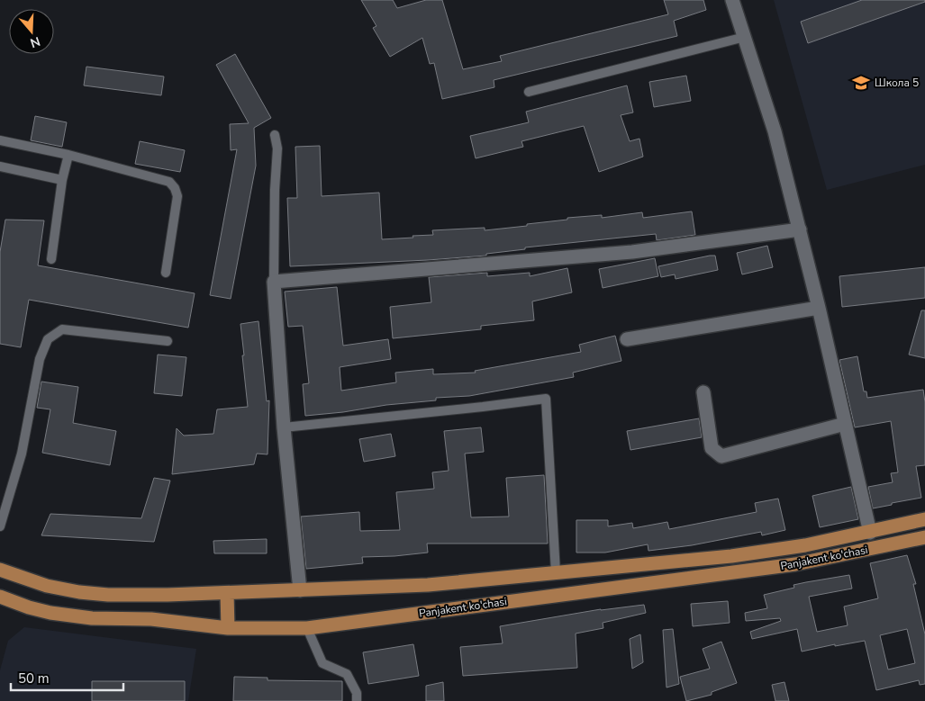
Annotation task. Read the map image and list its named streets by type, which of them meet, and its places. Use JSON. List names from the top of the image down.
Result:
{
  "streets": {
    "main road": ["Panjakent ko'chasi"]
  },
  "places": {
    "school or university": ["Школа 5"]
  },
  "scale_bar": "50 m",
  "north": "bottom"
}
